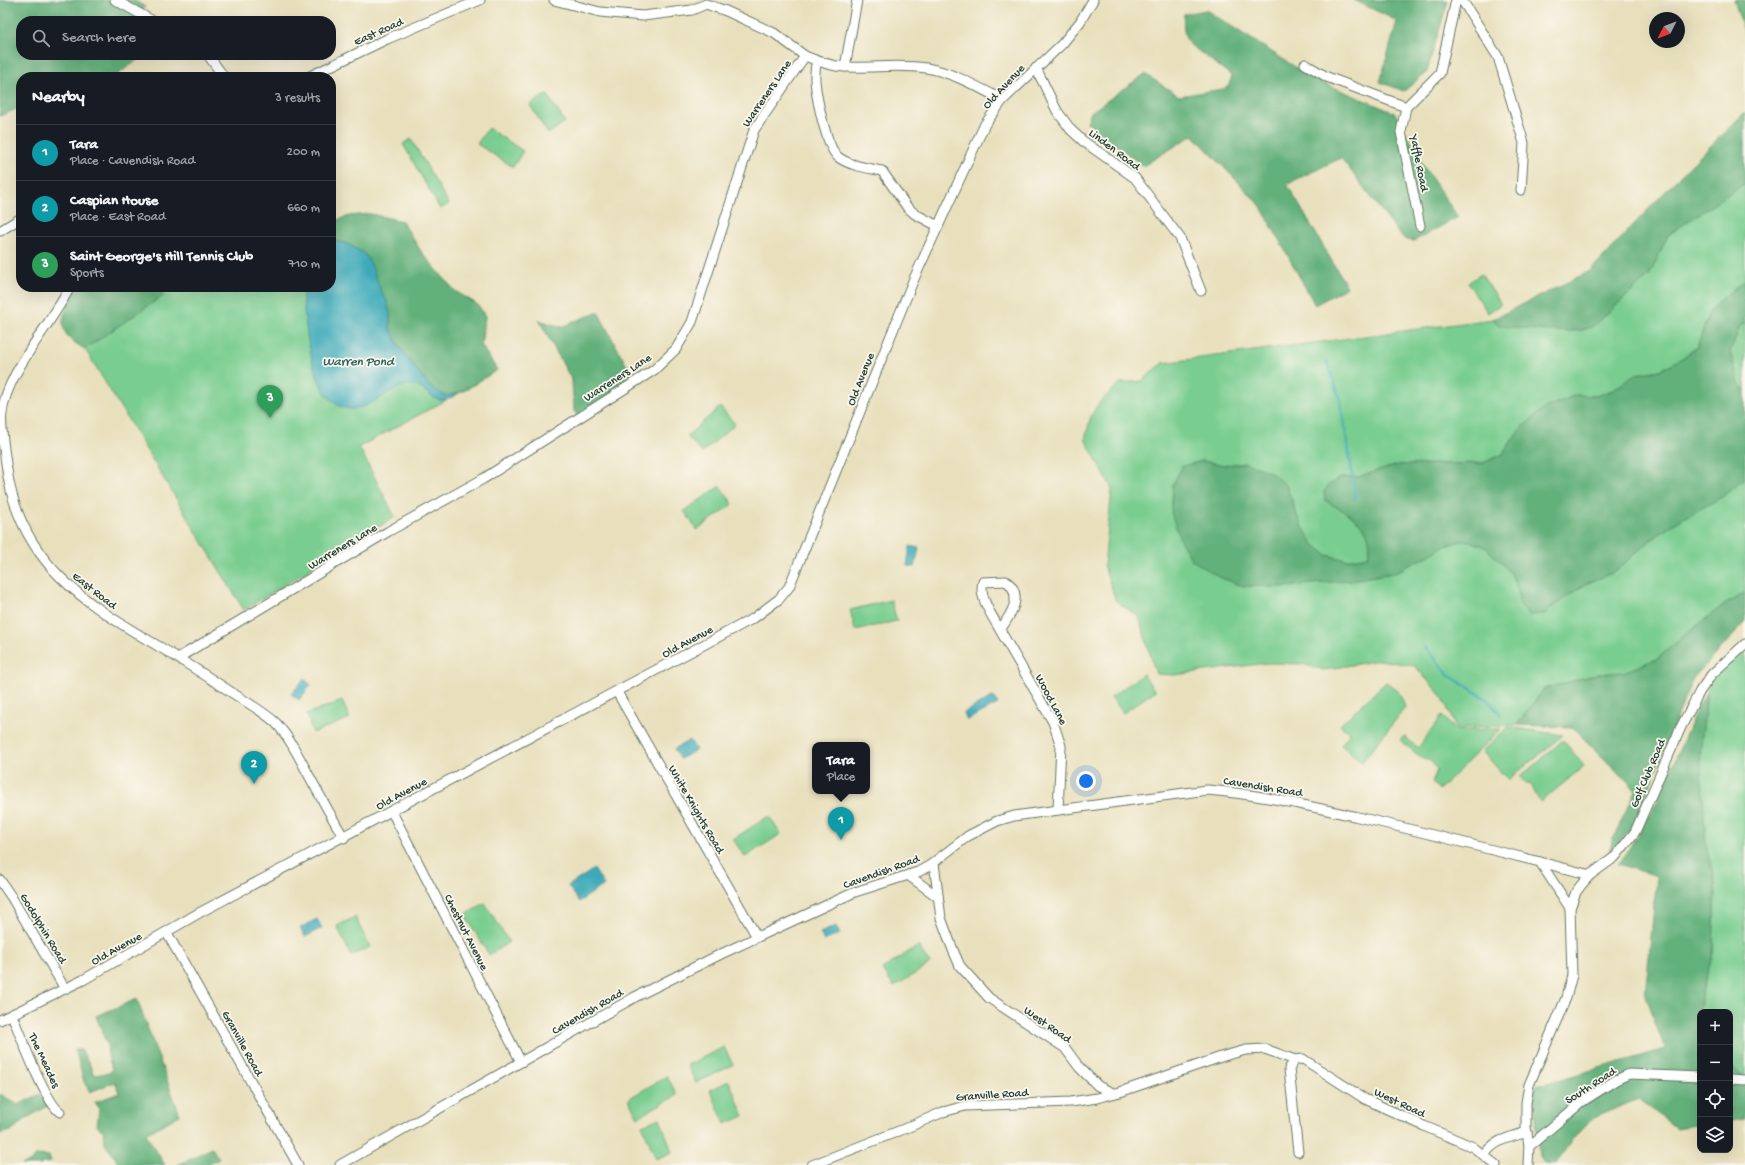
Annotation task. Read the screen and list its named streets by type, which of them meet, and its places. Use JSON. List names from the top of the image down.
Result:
{
  "streets": {
    "street": [
      "East Road",
      "Old Avenue",
      "Warreners Lane",
      "Linden Road",
      "Yaffle Road",
      "Wood Lane",
      "Golf Club Road",
      "Cavendish Road",
      "White Knights Road",
      "Godolphin Road",
      "Chestnut Avenue",
      "West Road",
      "Granville Road",
      "The Meades",
      "South Road"
    ]
  },
  "crossings": [
    ["East Road", "Old Avenue"],
    ["East Road", "Warreners Lane"],
    ["Old Avenue", "Warreners Lane"],
    ["Old Avenue", "Linden Road"],
    ["Old Avenue", "White Knights Road"],
    ["Old Avenue", "Godolphin Road"],
    ["Old Avenue", "Chestnut Avenue"],
    ["Old Avenue", "Granville Road"],
    ["Old Avenue", "The Meades"],
    ["Wood Lane", "Cavendish Road"],
    ["Golf Club Road", "Cavendish Road"],
    ["Cavendish Road", "White Knights Road"],
    ["Cavendish Road", "Chestnut Avenue"],
    ["Cavendish Road", "West Road"],
    ["West Road", "Granville Road"]
  ],
  "water": ["Warren Pond"],
  "north": "bottom left",
  "page": {
    "search": "Search here",
    "heading": ["Nearby", "3 results"],
    "list": [
      {
        "mark": "1",
        "name": "Tara",
        "note": "Place · Cavendish Road",
        "value": "200 m"
      },
      {
        "mark": "2",
        "name": "Caspian House",
        "note": "Place · East Road",
        "value": "660 m"
      },
      {
        "mark": "3",
        "name": "Saint George's Hill Tennis Club",
        "note": "Sports",
        "value": "710 m"
      }
    ],
    "pins": ["3", "2", "1"],
    "popup": ["Tara", "Place"],
    "map_buttons": ["+", "−"]
  }
}
